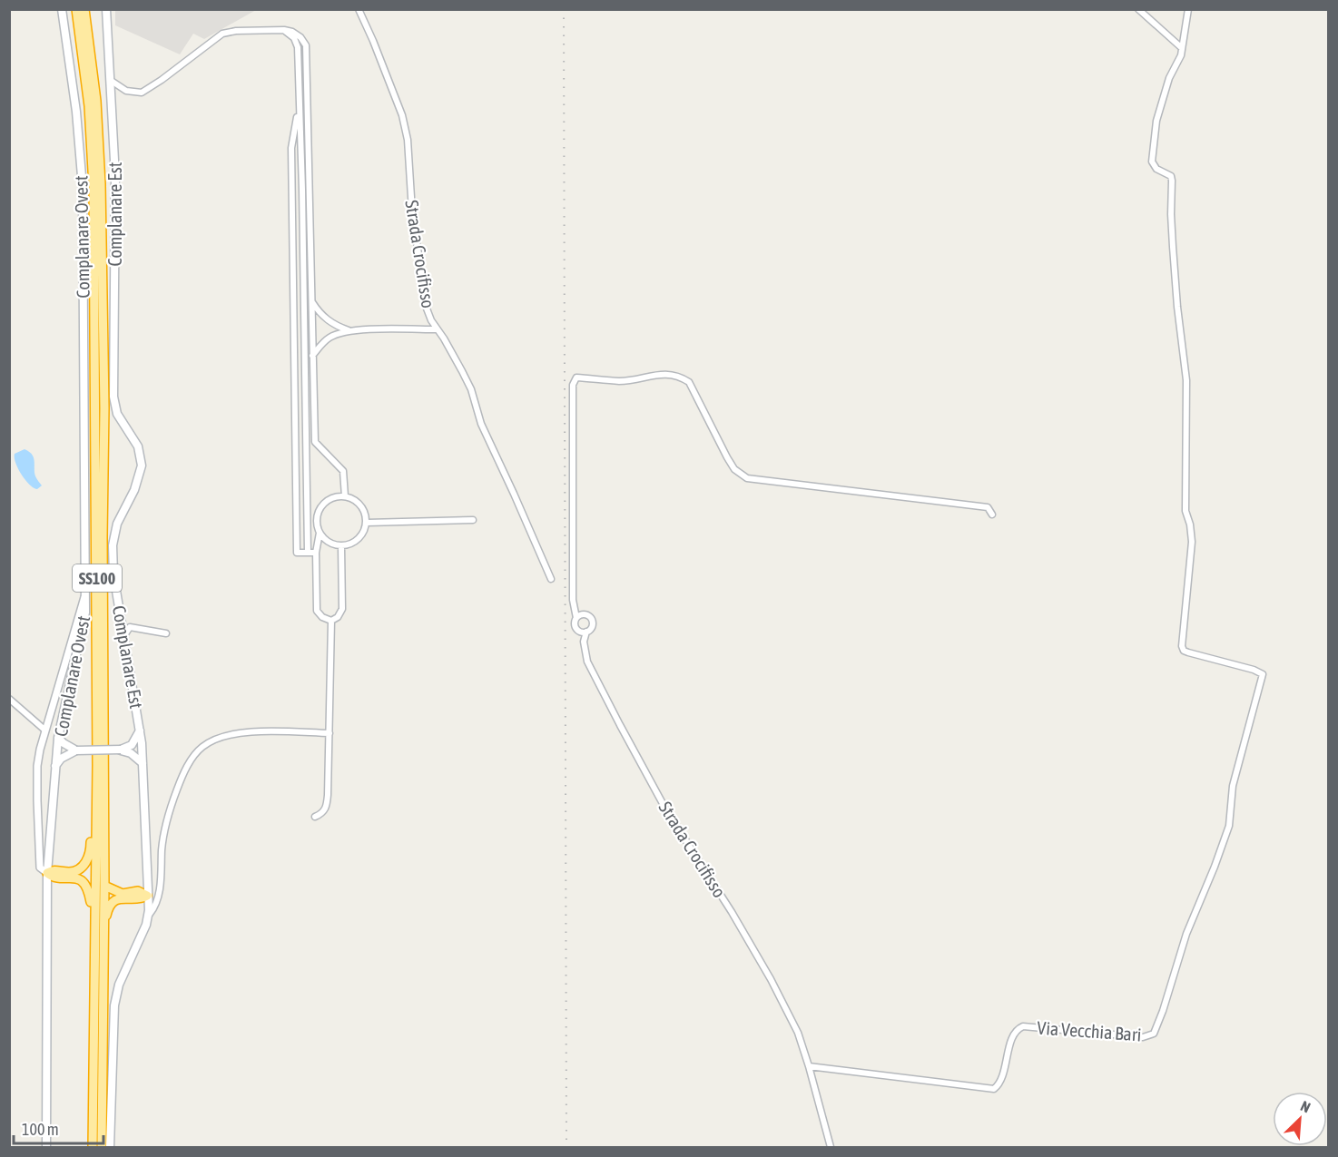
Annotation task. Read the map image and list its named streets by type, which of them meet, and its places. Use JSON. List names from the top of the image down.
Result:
{
  "streets": {
    "highway": ["SS100"],
    "main road": ["Complanare Est", "Complanare Ovest"],
    "street": ["Strada Crocifisso", "Via Vecchia Bari"]
  },
  "crossings": [
    ["Complanare Est", "SS100"],
    ["Complanare Ovest", "SS100"],
    ["Strada Crocifisso", "Via Vecchia Bari"]
  ],
  "scale_bar": "100 m",
  "north": "top right"
}
